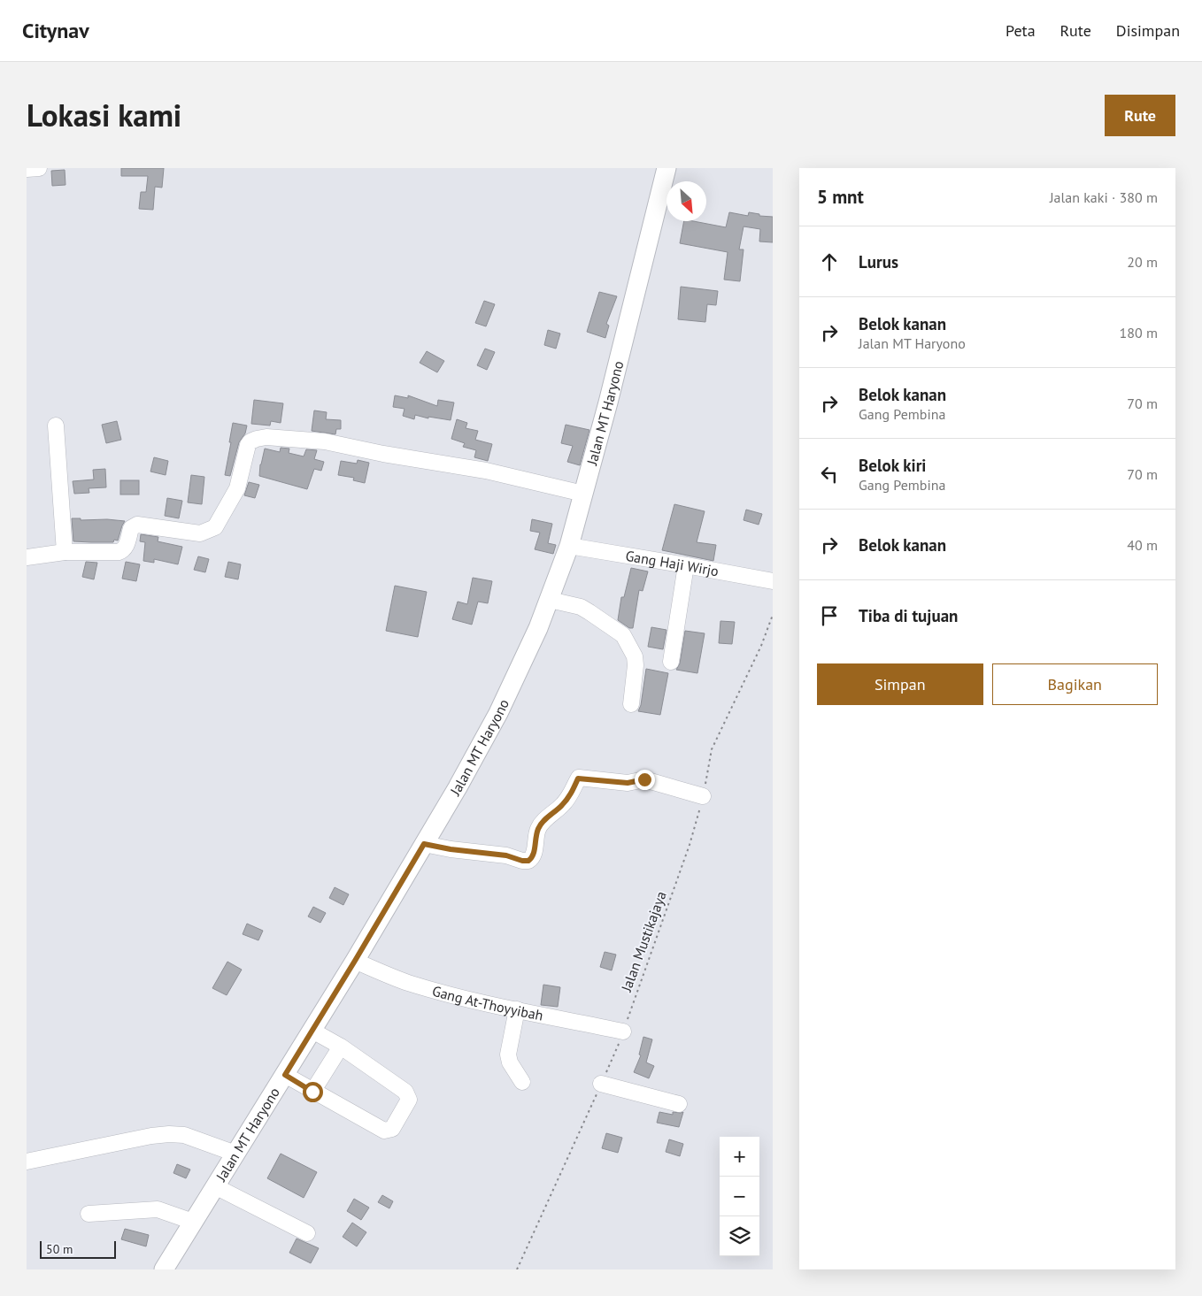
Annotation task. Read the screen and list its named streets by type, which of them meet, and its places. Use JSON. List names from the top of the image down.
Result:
{
  "streets": {
    "main road": ["Jalan MT Haryono"],
    "street": ["Gang Haji Wirjo", "Gang At-Thoyyibah"],
    "path": ["Jalan Mustikajaya"]
  },
  "crossings": [
    ["Jalan MT Haryono", "Gang Haji Wirjo"],
    ["Jalan MT Haryono", "Gang At-Thoyyibah"],
    ["Jalan Mustikajaya", "Gang At-Thoyyibah"]
  ],
  "scale_bar": "50 m",
  "north": "bottom right",
  "page": {
    "header": "Citynav",
    "nav": ["Peta", "Rute", "Disimpan"],
    "title": "Lokasi kami",
    "buttons": [
      "Rute",
      ["Simpan", "Bagikan"]
    ],
    "heading": ["5 mnt", "Jalan kaki · 380 m"],
    "list": [
      ["Lurus", "20 m"],
      ["Belok kanan", "Jalan MT Haryono", "180 m"],
      ["Belok kanan", "Gang Pembina", "70 m"],
      ["Belok kiri", "Gang Pembina", "70 m"],
      ["Belok kanan", "40 m"],
      "Tiba di tujuan"
    ],
    "map_buttons": ["+", "−"],
    "scale": "50 m"
  }
}
